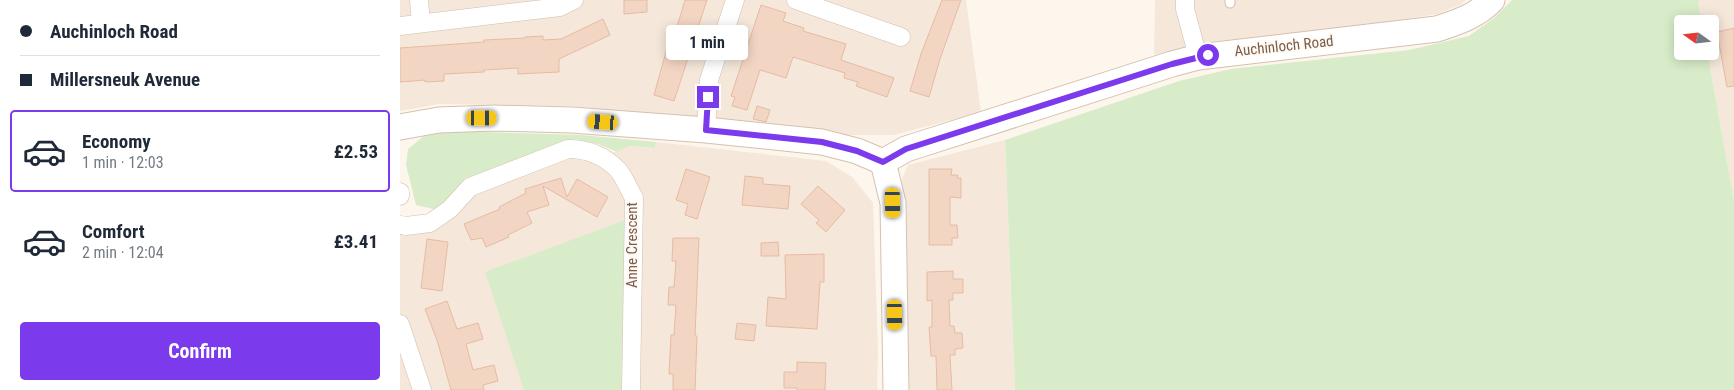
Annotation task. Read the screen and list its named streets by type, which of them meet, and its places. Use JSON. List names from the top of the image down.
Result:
{
  "streets": {
    "main road": ["Auchinloch Road"],
    "street": ["Anne Crescent"]
  },
  "north": "left",
  "page": {
    "banner": ["Auchinloch Road", "Millersneuk Avenue"],
    "bubble": "1 min",
    "list": [
      {
        "name": "Economy",
        "note": "1 min · 12:03",
        "value": "£2.53"
      },
      {
        "name": "Comfort",
        "note": "2 min · 12:04",
        "value": "£3.41"
      }
    ],
    "buttons": "Confirm"
  }
}
